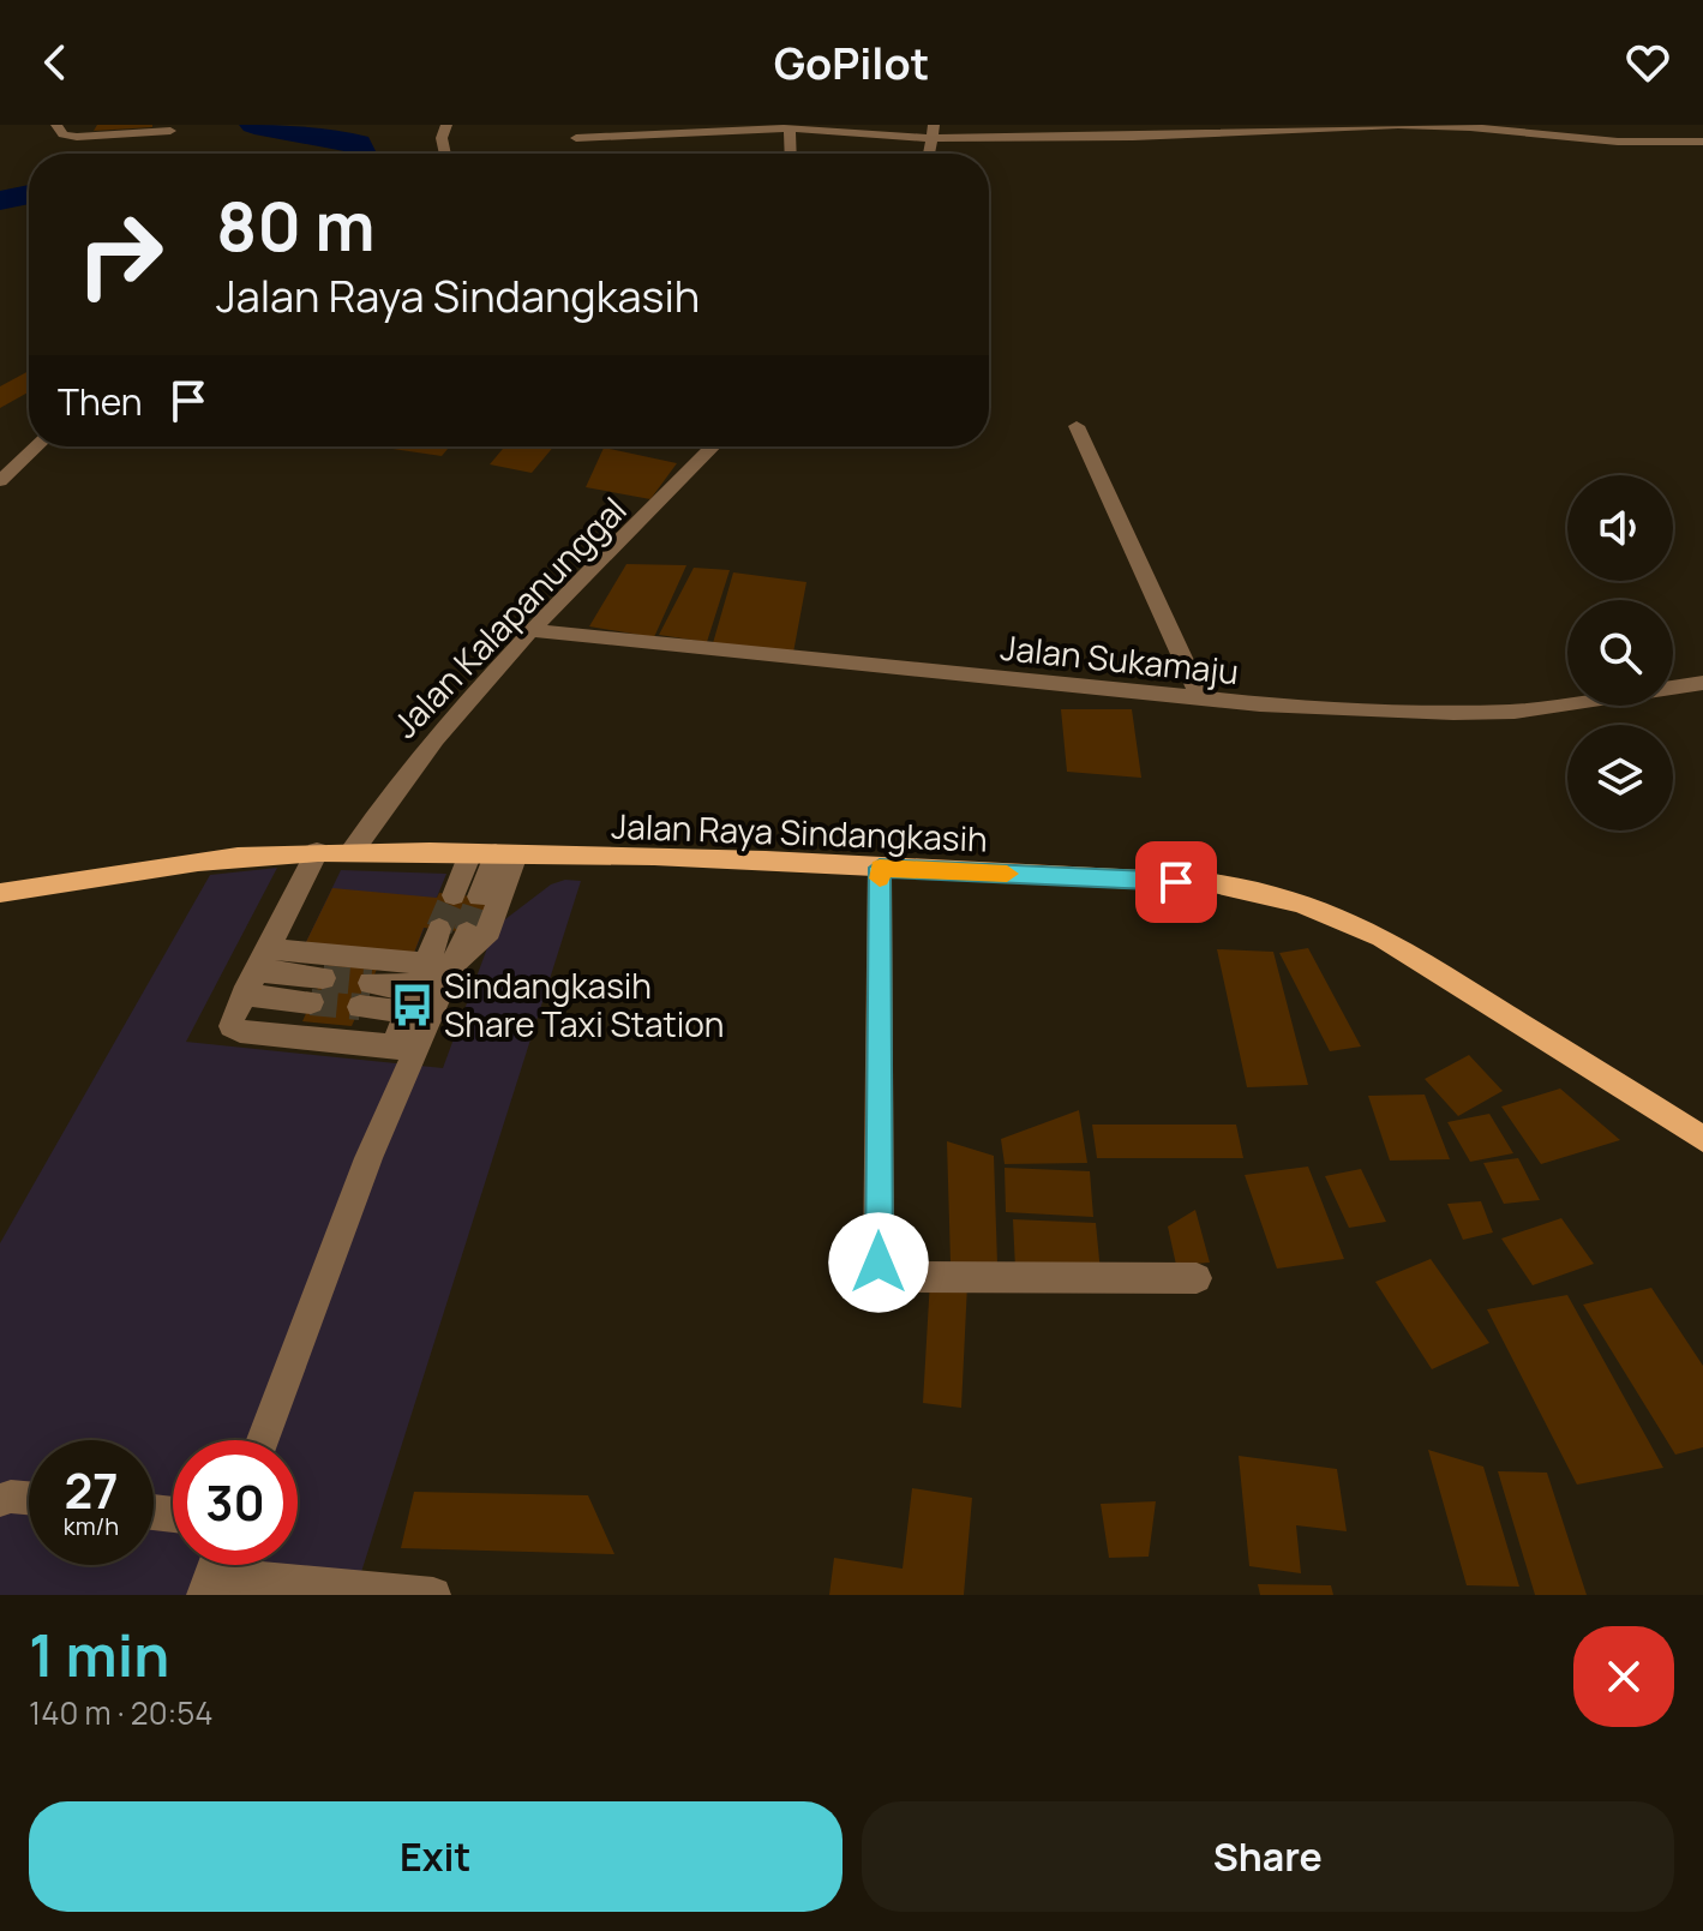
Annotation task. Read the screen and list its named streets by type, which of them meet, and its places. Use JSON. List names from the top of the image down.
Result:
{
  "streets": {
    "main road": ["Jalan Raya Sindangkasih"],
    "street": ["Jalan Kalapanunggal", "Jalan Sukamaju"]
  },
  "crossings": [
    ["Jalan Kalapanunggal", "Jalan Sukamaju"],
    ["Jalan Kalapanunggal", "Jalan Raya Sindangkasih"]
  ],
  "places": {
    "bus stop": ["Sindangkasih Share Taxi Station"]
  },
  "page": {
    "header": "GoPilot",
    "turn": ["80 m", "Jalan Raya Sindangkasih"],
    "then": "Then",
    "speed": "27 km/h",
    "limit": "30",
    "heading": ["1 min", "140 m · 20:54"],
    "buttons": ["Exit", "Share"]
  }
}
